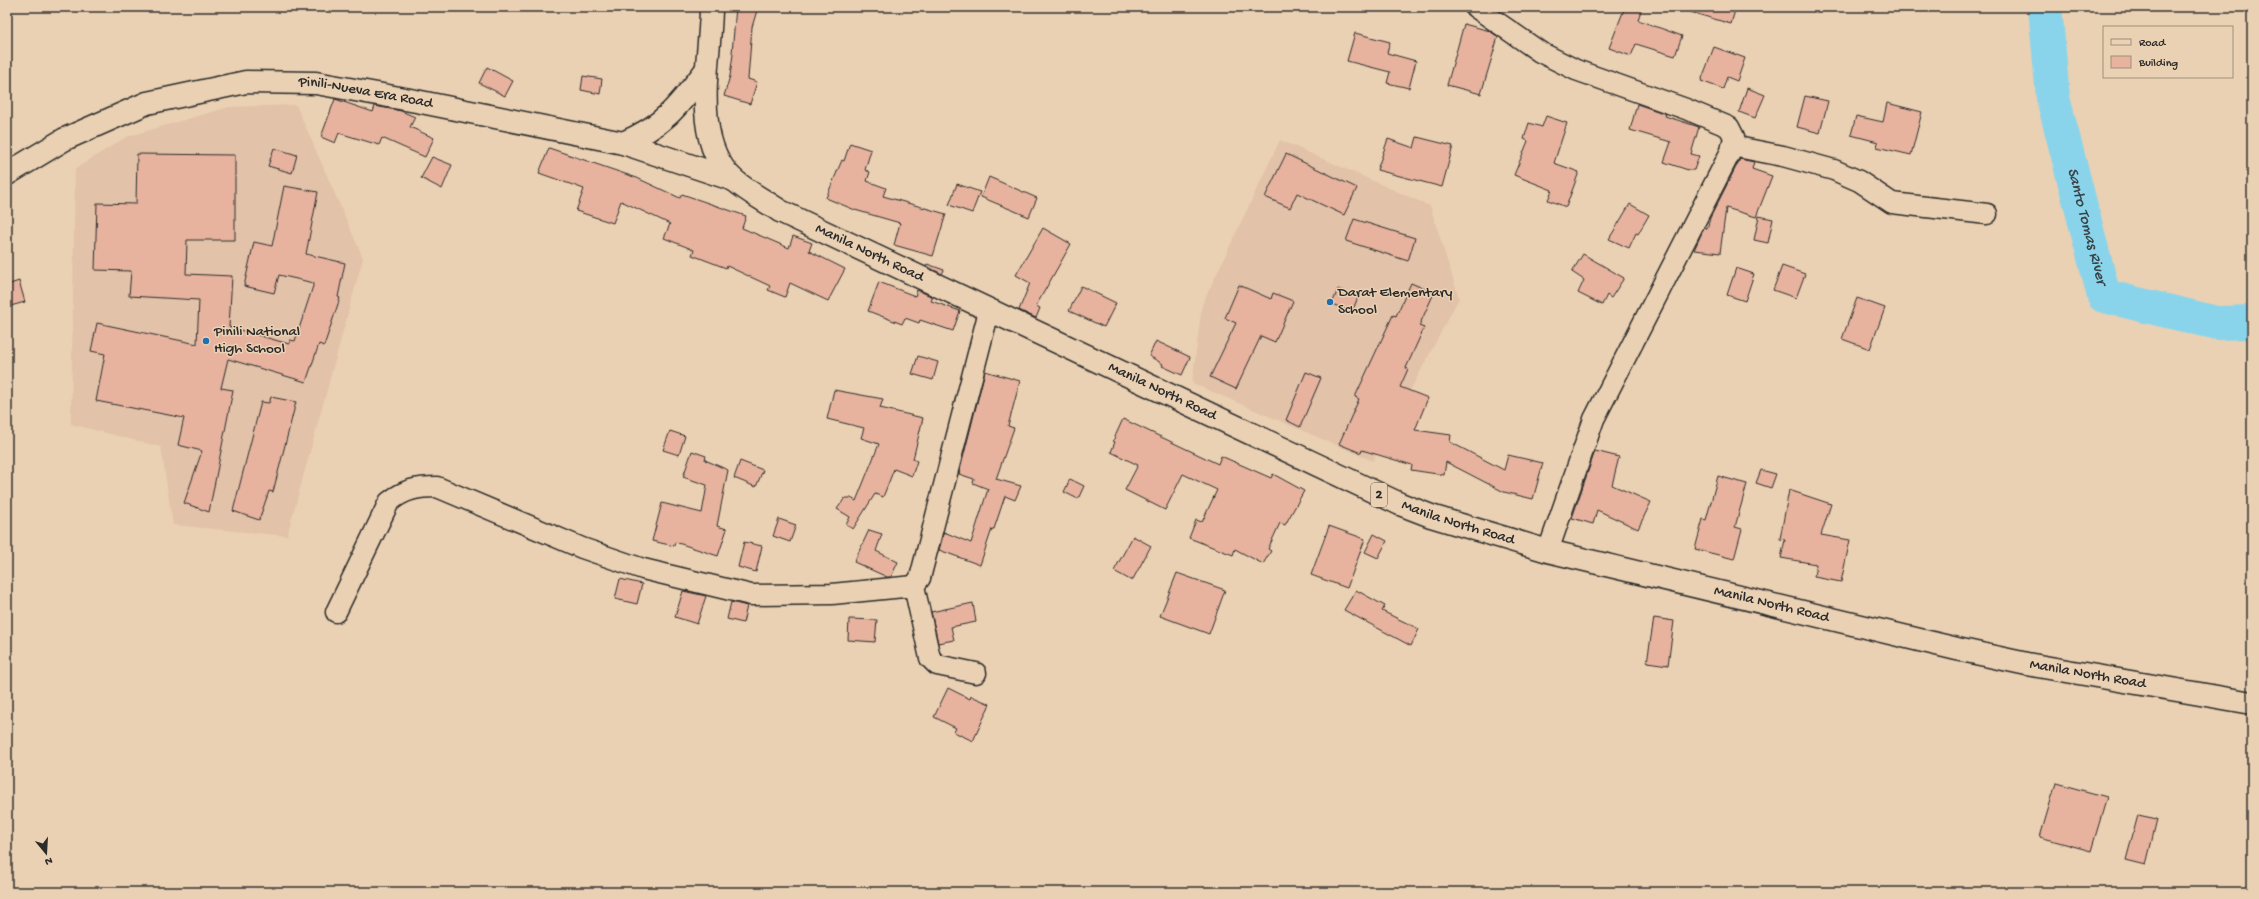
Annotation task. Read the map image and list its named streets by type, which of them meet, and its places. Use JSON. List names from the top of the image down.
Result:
{
  "streets": {
    "main road": ["Pinili-Nueva Era Road", "Manila North Road", "2"]
  },
  "crossings": [
    ["Pinili-Nueva Era Road", "Manila North Road"]
  ],
  "water": ["Santo Tomas River"],
  "places": ["Darat Elementary School", "Pinili National High School"],
  "legend": ["Road", "Building"],
  "north": "bottom"
}
